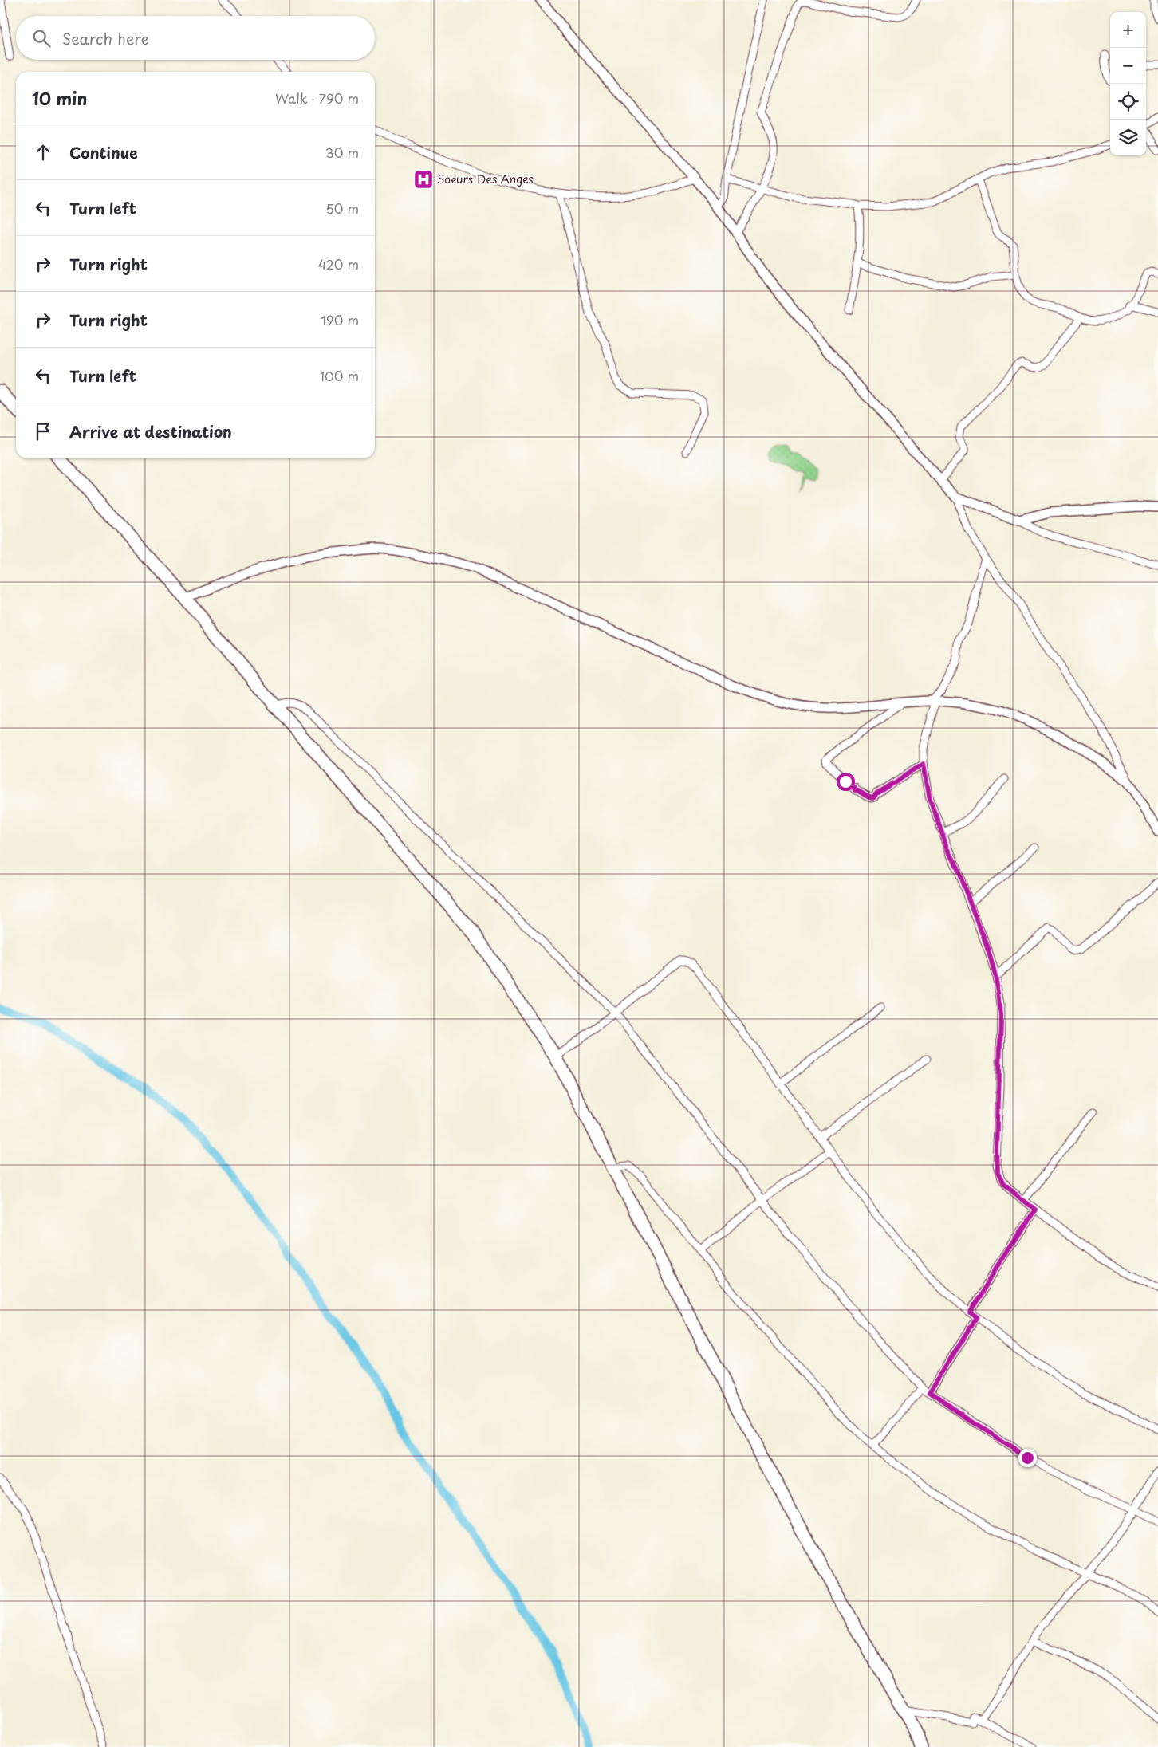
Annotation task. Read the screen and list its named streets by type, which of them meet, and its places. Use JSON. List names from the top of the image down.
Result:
{
  "places": {
    "hospital": ["Soeurs Des Anges"]
  },
  "page": {
    "map_buttons": ["+", "−"],
    "search": "Search here",
    "heading": ["10 min", "Walk · 790 m"],
    "list": [
      ["Continue", "30 m"],
      ["Turn left", "50 m"],
      ["Turn right", "420 m"],
      ["Turn right", "190 m"],
      ["Turn left", "100 m"],
      "Arrive at destination"
    ]
  }
}
